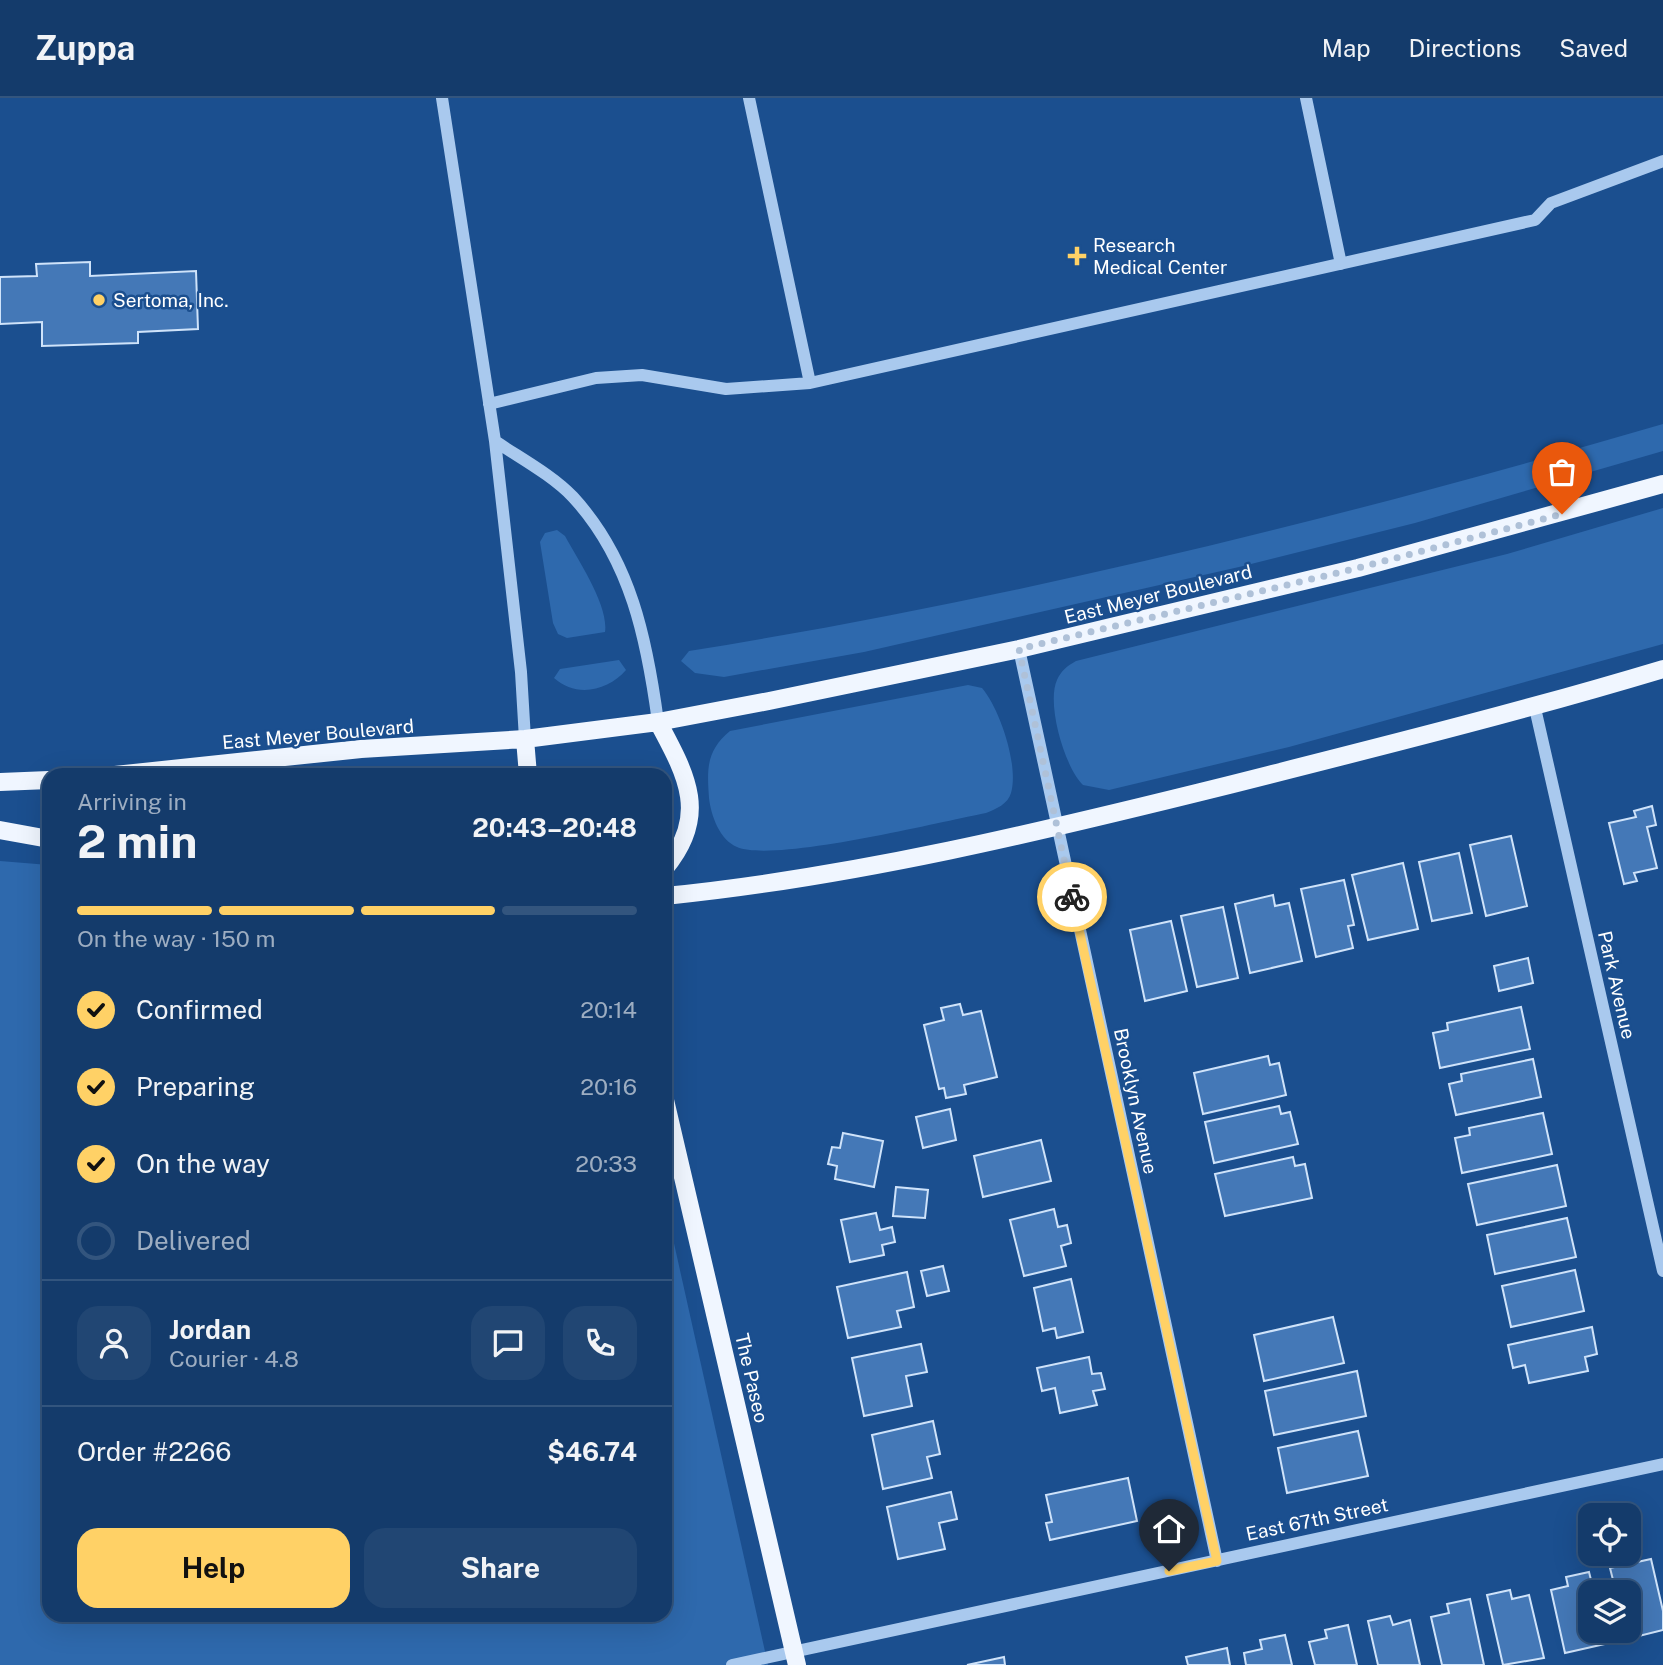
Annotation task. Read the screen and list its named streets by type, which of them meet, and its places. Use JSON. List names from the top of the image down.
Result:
{
  "streets": {
    "main road": ["East Meyer Boulevard", "The Paseo"],
    "street": ["Park Avenue", "Brooklyn Avenue", "East 67th Street"]
  },
  "crossings": [
    ["East Meyer Boulevard", "Brooklyn Avenue"],
    ["Brooklyn Avenue", "East 67th Street"],
    ["The Paseo", "East 67th Street"]
  ],
  "places": {
    "health": ["Research Medical Center"],
    "other": ["Sertoma, Inc."]
  },
  "page": {
    "header": "Zuppa",
    "nav": ["Map", "Directions", "Saved"],
    "heading": ["2 min", "Arriving in", "20:43–20:48"],
    "panel": [
      "Jordan",
      "Courier · 4.8",
      "Order #2266",
      "$46.74"
    ],
    "bar": "On the way · 150 m",
    "list": [
      ["Confirmed", "20:14"],
      ["Preparing", "20:16"],
      ["On the way", "20:33"],
      "Delivered"
    ],
    "buttons": ["Help", "Share"]
  }
}
